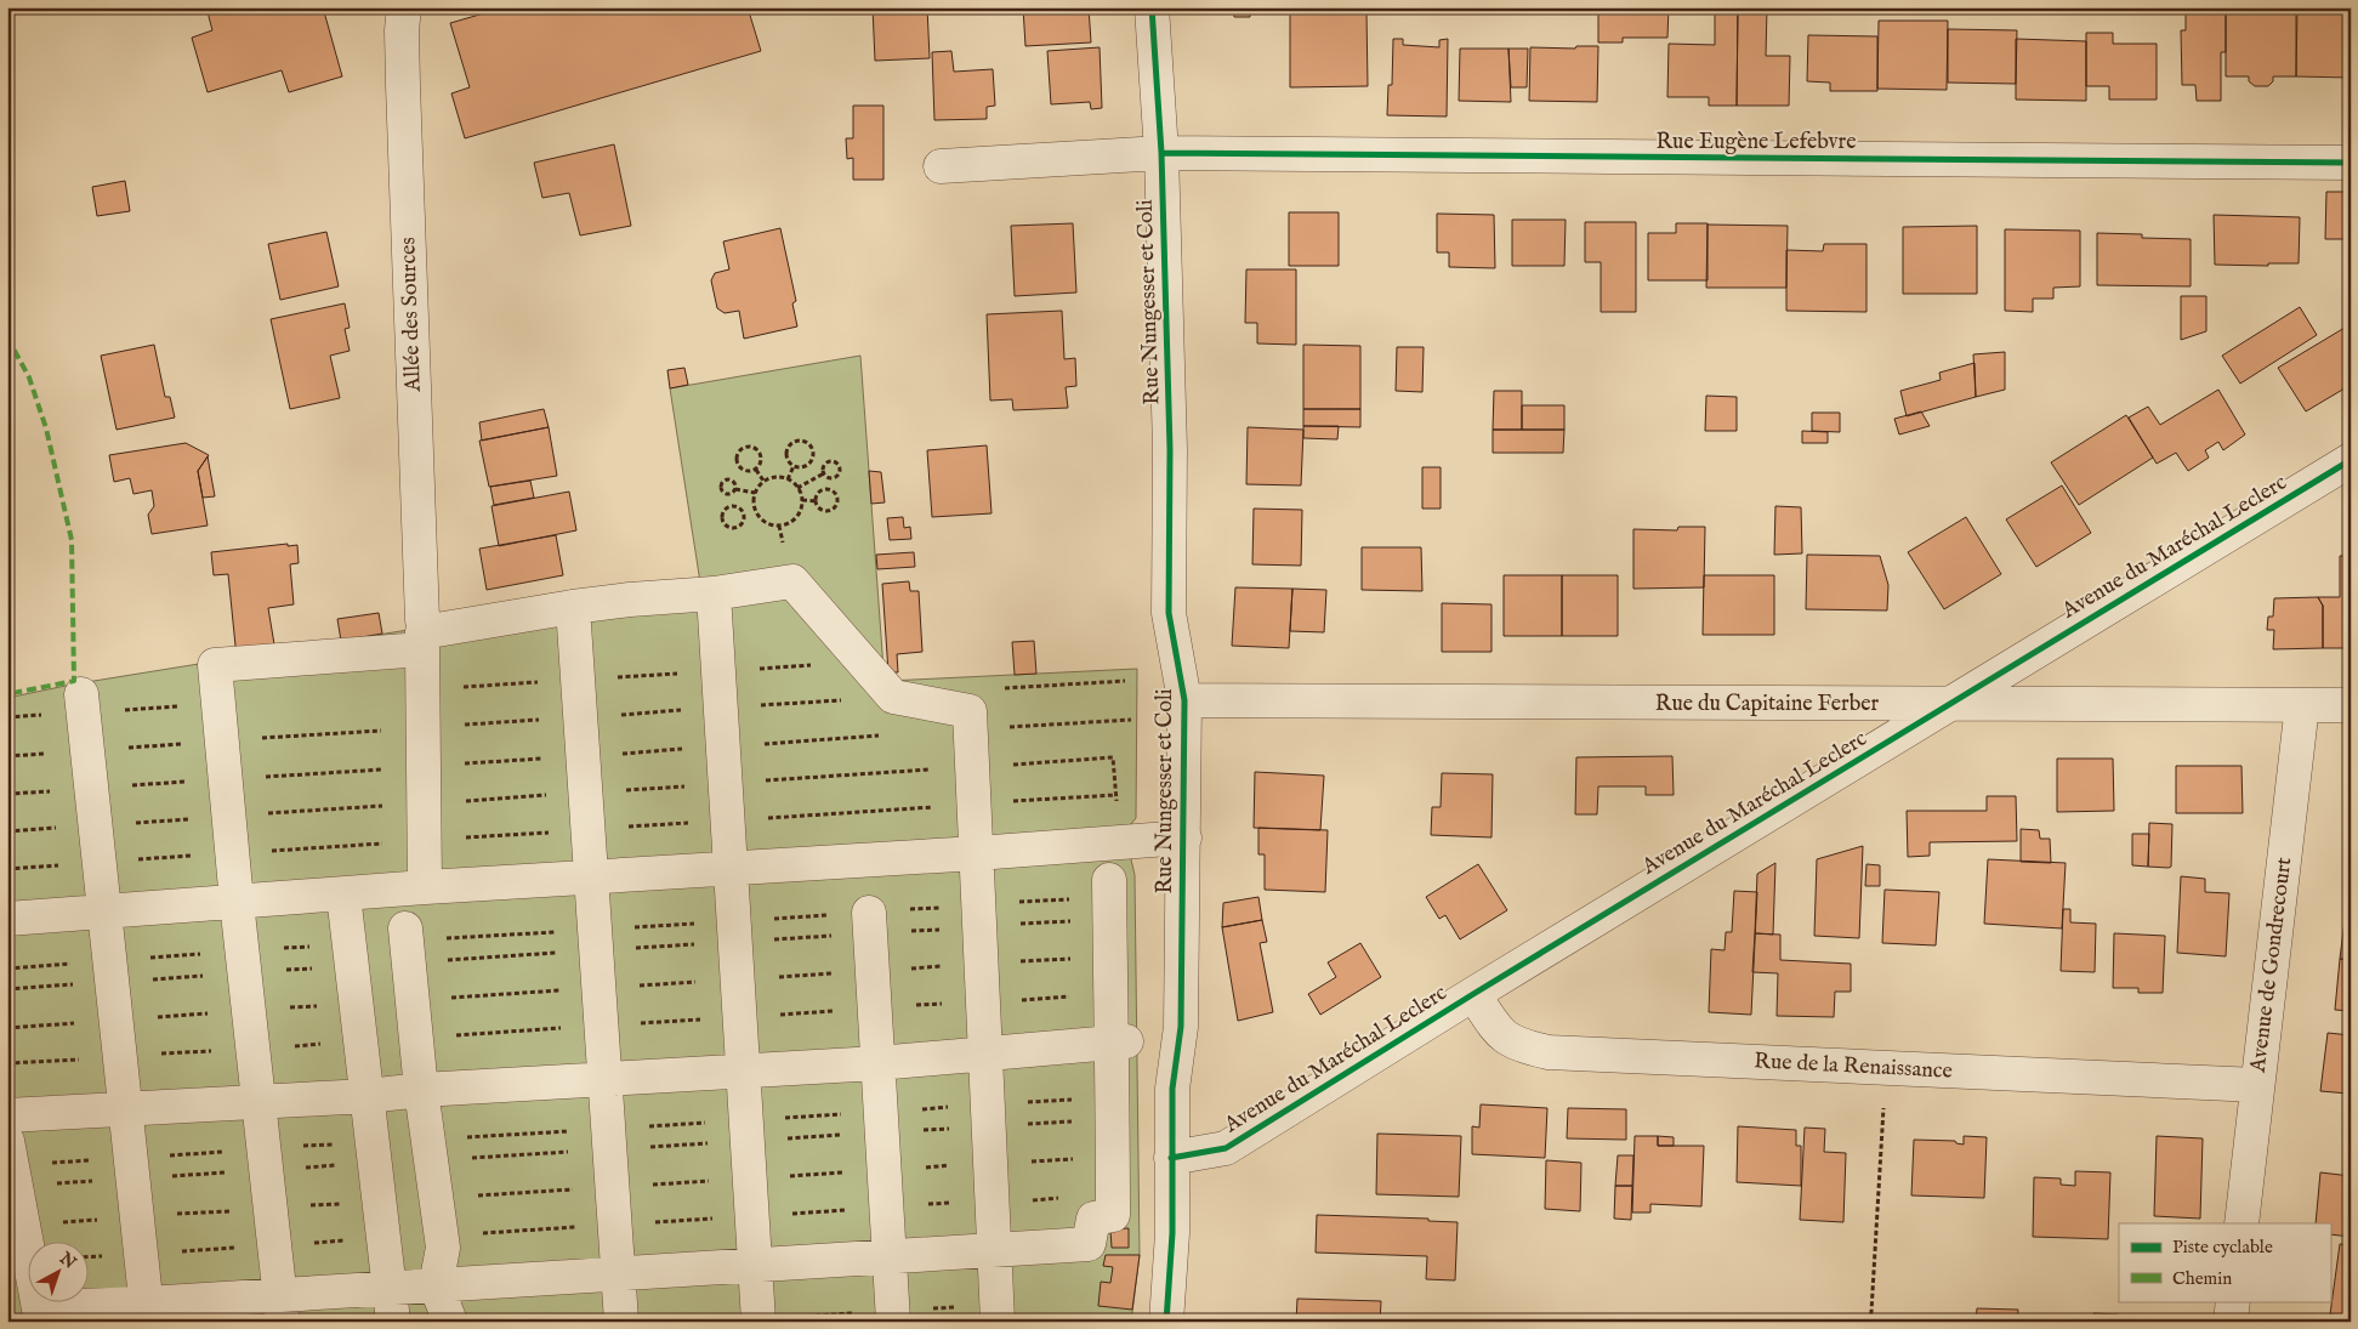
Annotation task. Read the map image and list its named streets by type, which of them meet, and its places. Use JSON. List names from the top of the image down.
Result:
{
  "streets": {
    "street": [
      "Rue Eugène Lefebvre",
      "Rue Nungesser et Coli",
      "Allée des Sources",
      "Avenue du Maréchal Leclerc",
      "Rue du Capitaine Ferber",
      "Avenue de Gondrecourt",
      "Rue de la Renaissance"
    ]
  },
  "crossings": [
    ["Rue Eugène Lefebvre", "Rue Nungesser et Coli"],
    ["Rue Nungesser et Coli", "Avenue du Maréchal Leclerc"],
    ["Rue Nungesser et Coli", "Rue du Capitaine Ferber"],
    ["Avenue du Maréchal Leclerc", "Rue du Capitaine Ferber"],
    ["Avenue du Maréchal Leclerc", "Rue de la Renaissance"],
    ["Rue du Capitaine Ferber", "Avenue de Gondrecourt"],
    ["Avenue de Gondrecourt", "Rue de la Renaissance"]
  ],
  "legend": ["Piste cyclable", "Chemin"],
  "north": "top right"
}
